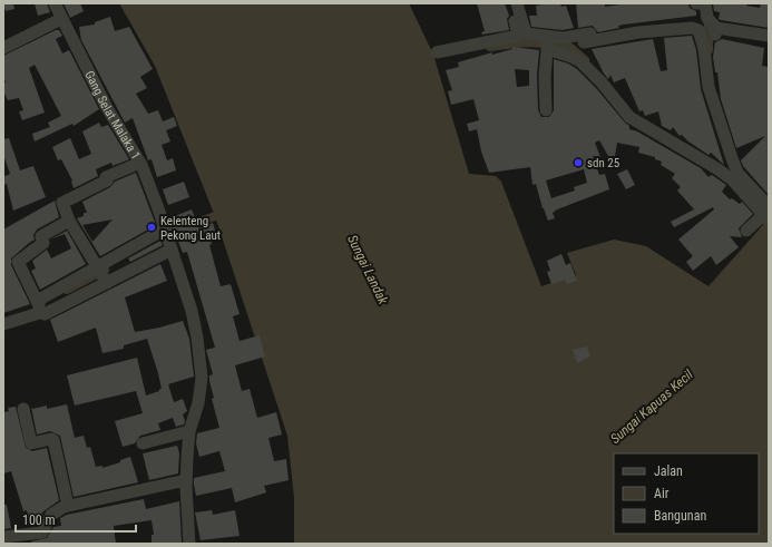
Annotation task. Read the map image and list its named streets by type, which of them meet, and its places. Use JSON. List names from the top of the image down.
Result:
{
  "streets": {
    "street": ["Gang Selat Malaka 1"]
  },
  "water": ["Sungai Landak", "Sungai Kapuas Kecil"],
  "places": ["sdn 25", "Kelenteng Pekong Laut"],
  "legend": ["Jalan", "Air", "Bangunan"],
  "scale_bar": "100 m"
}
